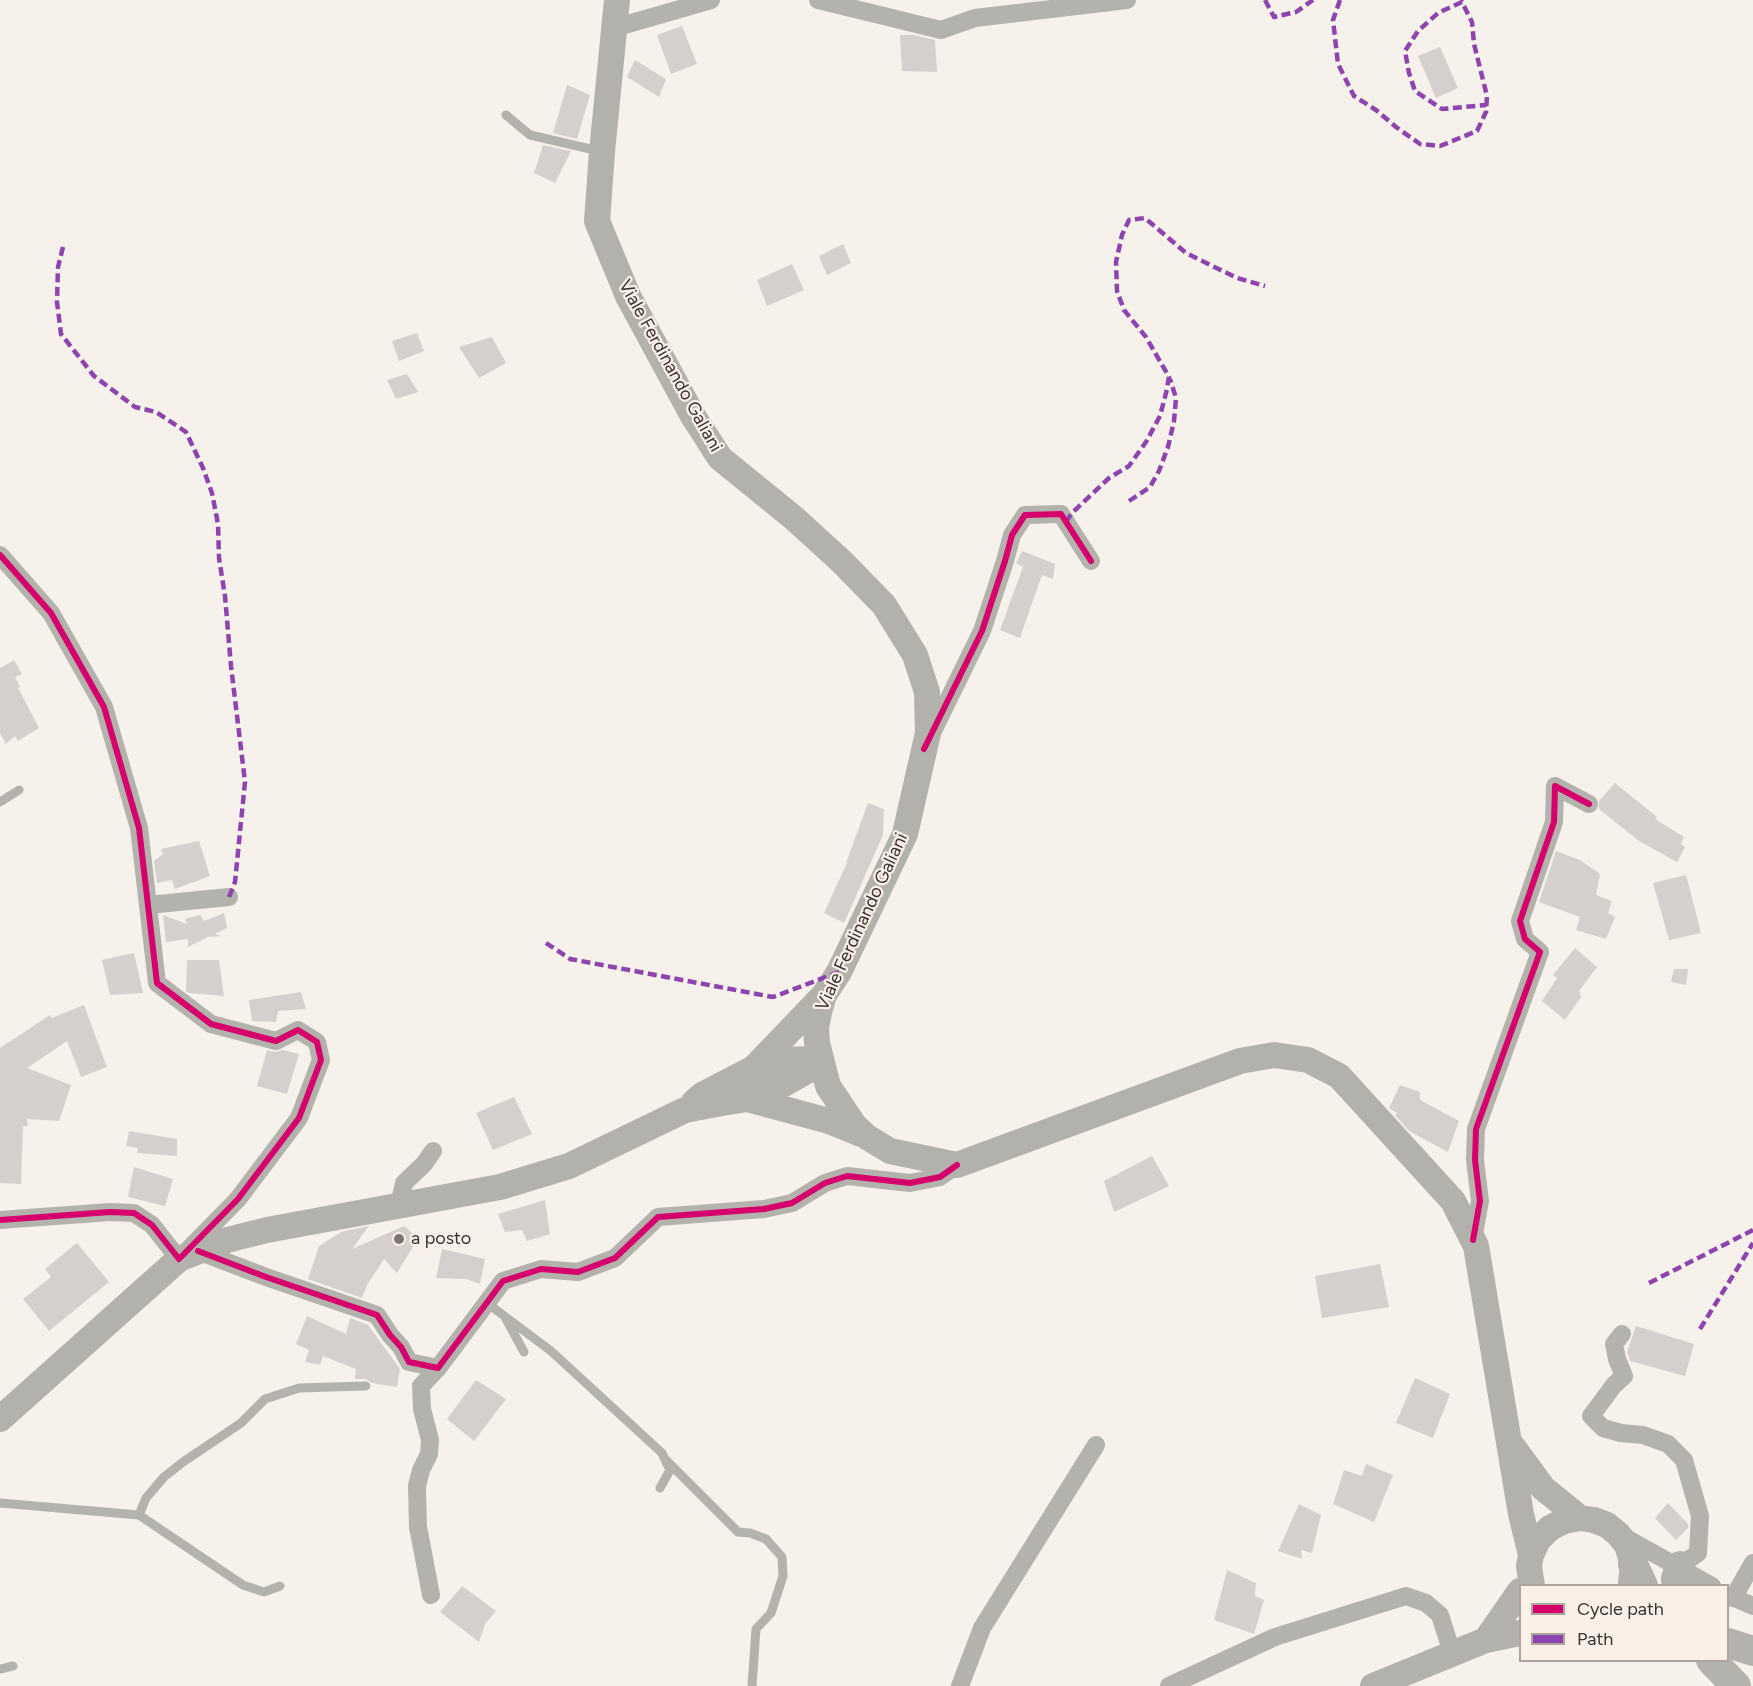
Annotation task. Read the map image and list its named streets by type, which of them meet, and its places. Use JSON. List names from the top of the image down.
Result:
{
  "streets": {
    "main road": ["Viale Ferdinando Galiani"]
  },
  "places": ["a posto"],
  "legend": ["Cycle path", "Path"]
}
